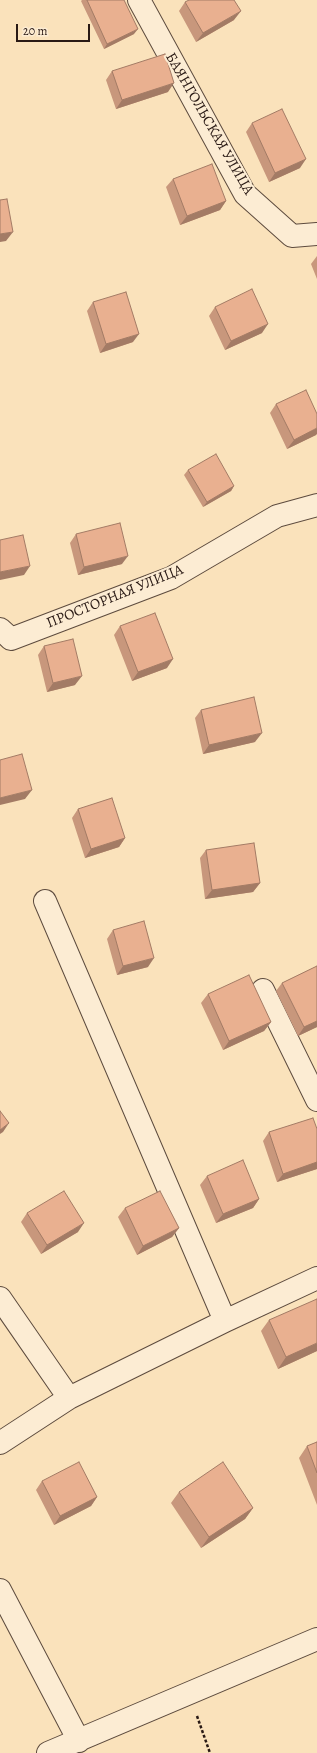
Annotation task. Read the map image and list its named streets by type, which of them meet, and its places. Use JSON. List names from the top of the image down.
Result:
{
  "streets": {
    "street": ["БАЯНГОЛЬСКАЯ УЛИЦА", "ПРОСТОРНАЯ УЛИЦА"]
  },
  "scale_bar": "20 m"
}
